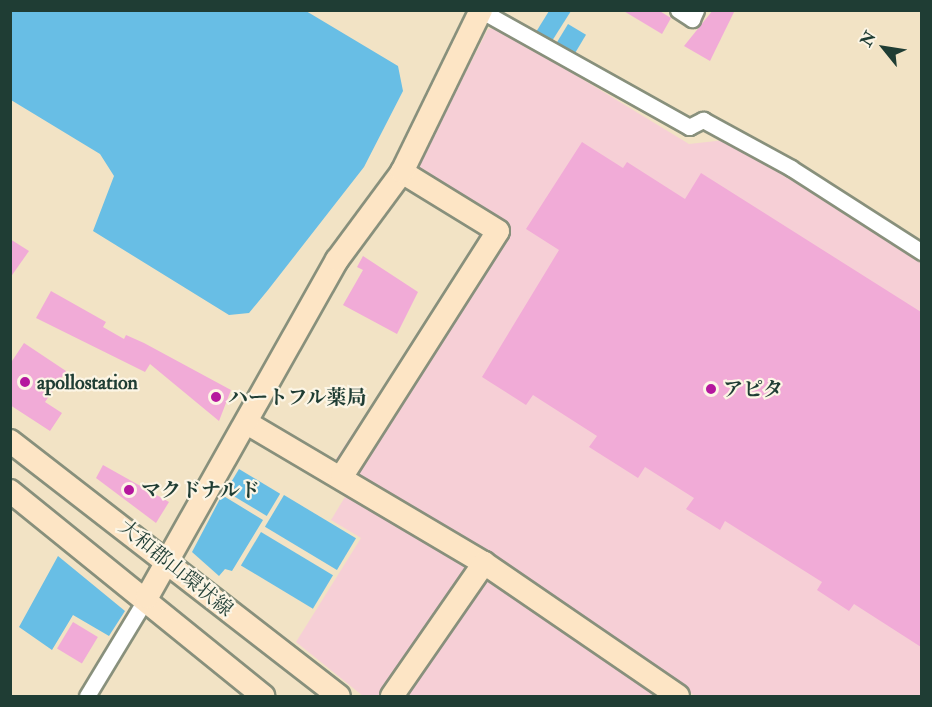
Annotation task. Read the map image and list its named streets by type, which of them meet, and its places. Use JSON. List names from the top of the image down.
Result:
{
  "streets": {
    "street": ["大和郡山環状線"]
  },
  "places": [
    "apollostation",
    "アピタ",
    "ハートフル薬局",
    "マクドナルド"
  ],
  "north": "top left"
}
